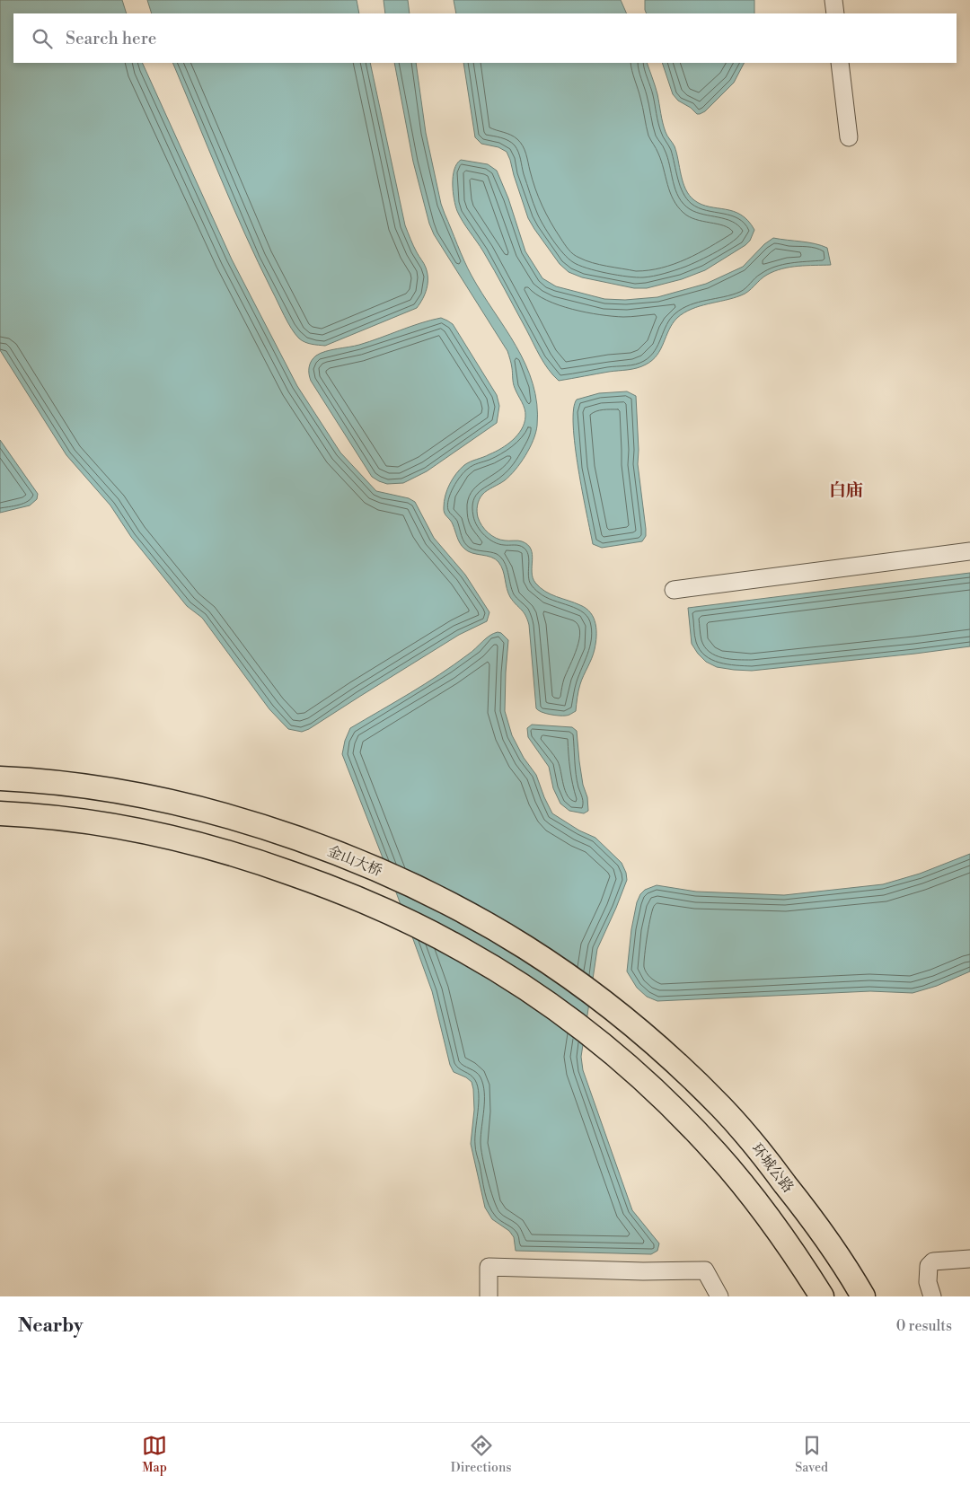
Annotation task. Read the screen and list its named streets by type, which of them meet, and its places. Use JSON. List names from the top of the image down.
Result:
{
  "streets": {
    "highway": ["金山大桥", "环城公路"]
  },
  "crossings": [
    ["金山大桥", "环城公路"]
  ],
  "districts": ["白庙"],
  "page": {
    "search": "Search here",
    "heading": ["Nearby", "0 results"],
    "nav": ["Map", "Directions", "Saved"]
  }
}
